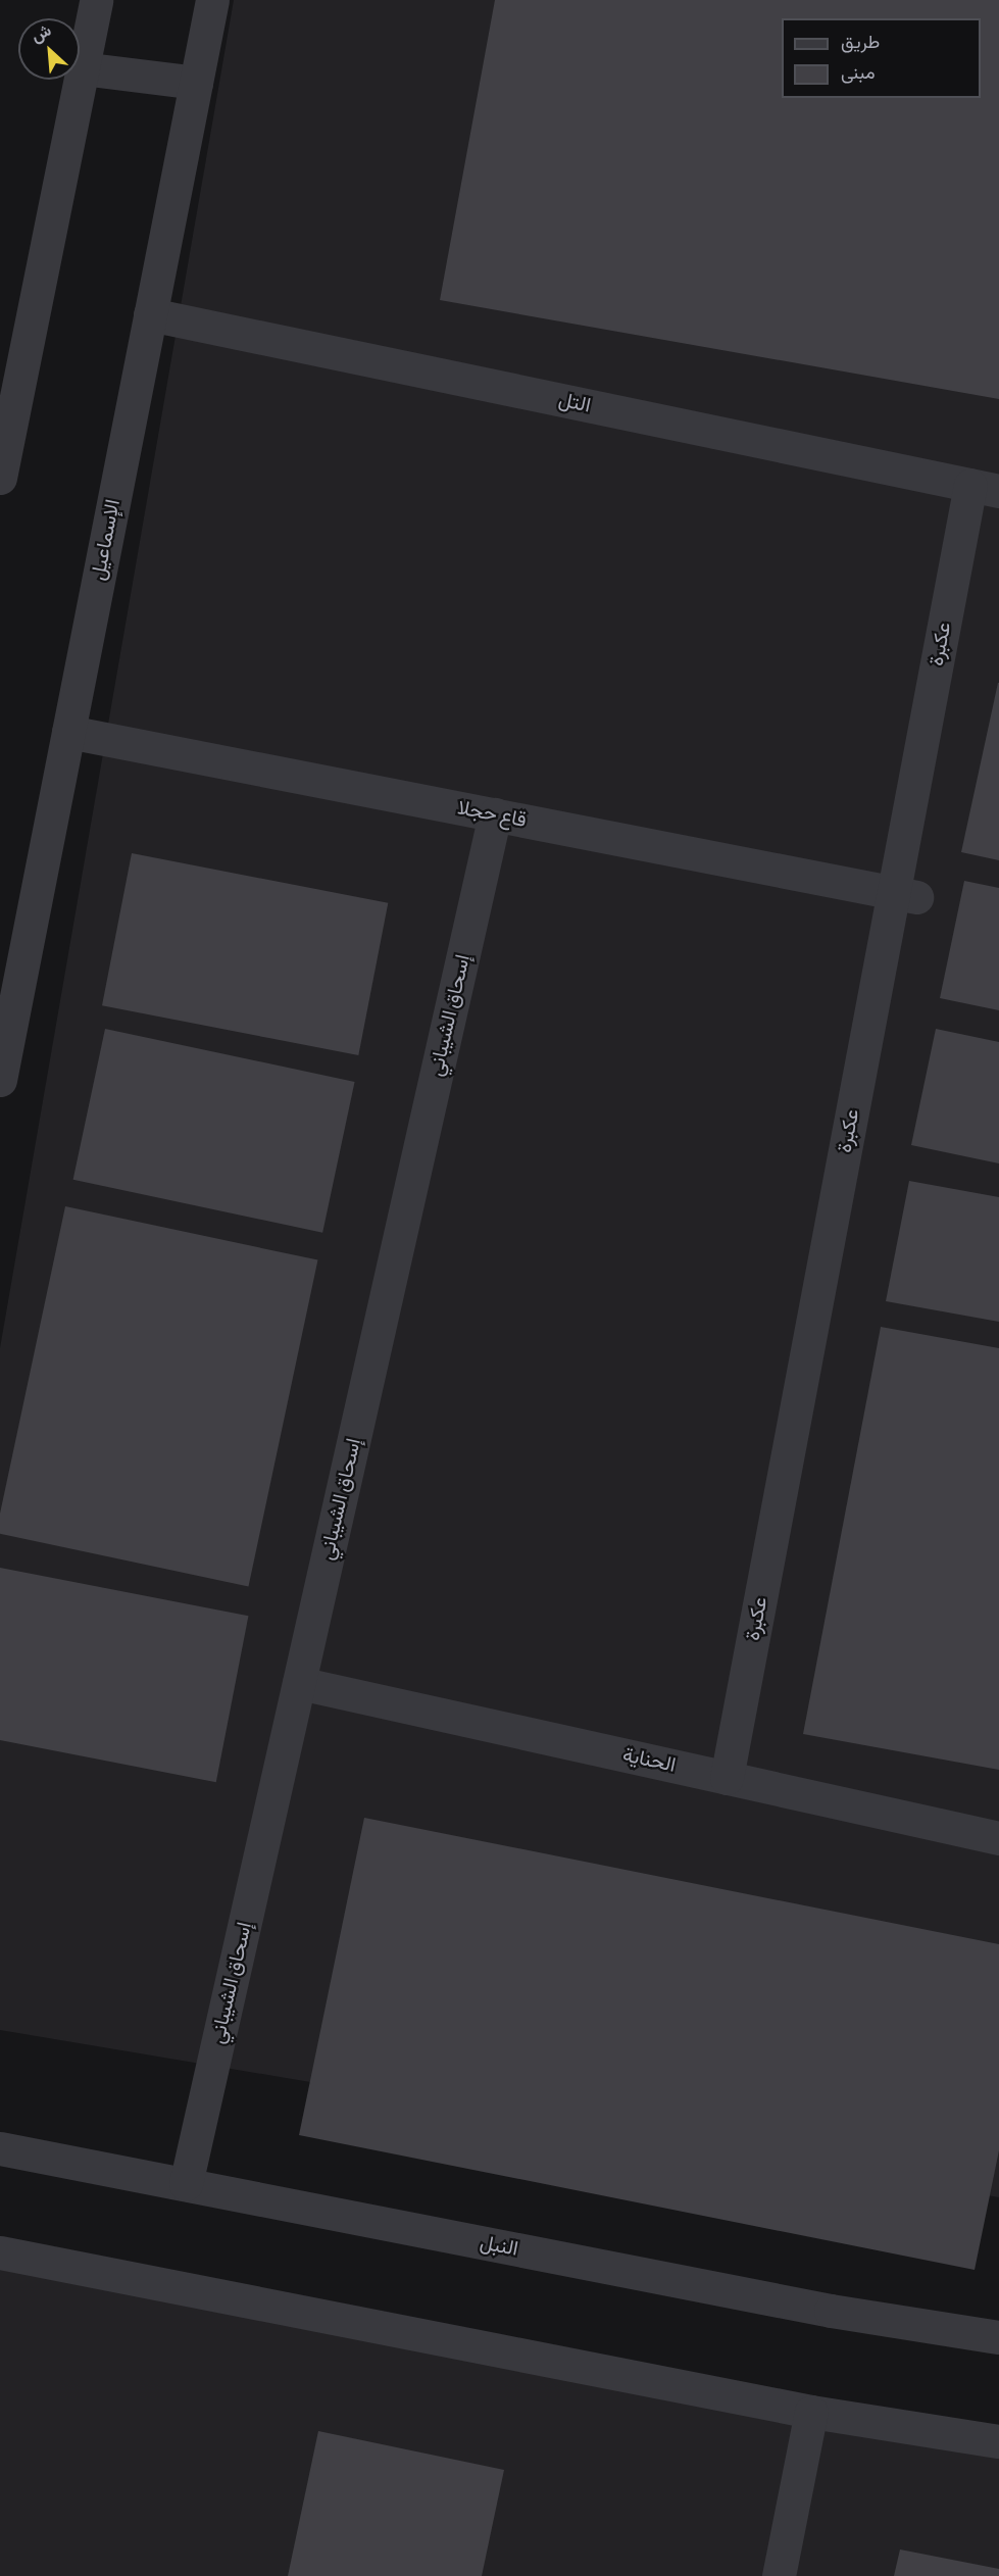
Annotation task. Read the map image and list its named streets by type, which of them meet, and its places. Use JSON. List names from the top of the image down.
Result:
{
  "streets": {
    "street": [
      "التل",
      "الإسماعيل",
      "عكبرة",
      "قاع حجلا",
      "إسحاق الشيباني",
      "الحناية",
      "النبل"
    ]
  },
  "crossings": [
    ["التل", "الإسماعيل"],
    ["التل", "عكبرة"],
    ["الإسماعيل", "قاع حجلا"],
    ["عكبرة", "قاع حجلا"],
    ["عكبرة", "الحناية"],
    ["قاع حجلا", "إسحاق الشيباني"],
    ["إسحاق الشيباني", "الحناية"],
    ["إسحاق الشيباني", "النبل"]
  ],
  "legend": ["طريق", "مبنى"],
  "north": "top left"
}
